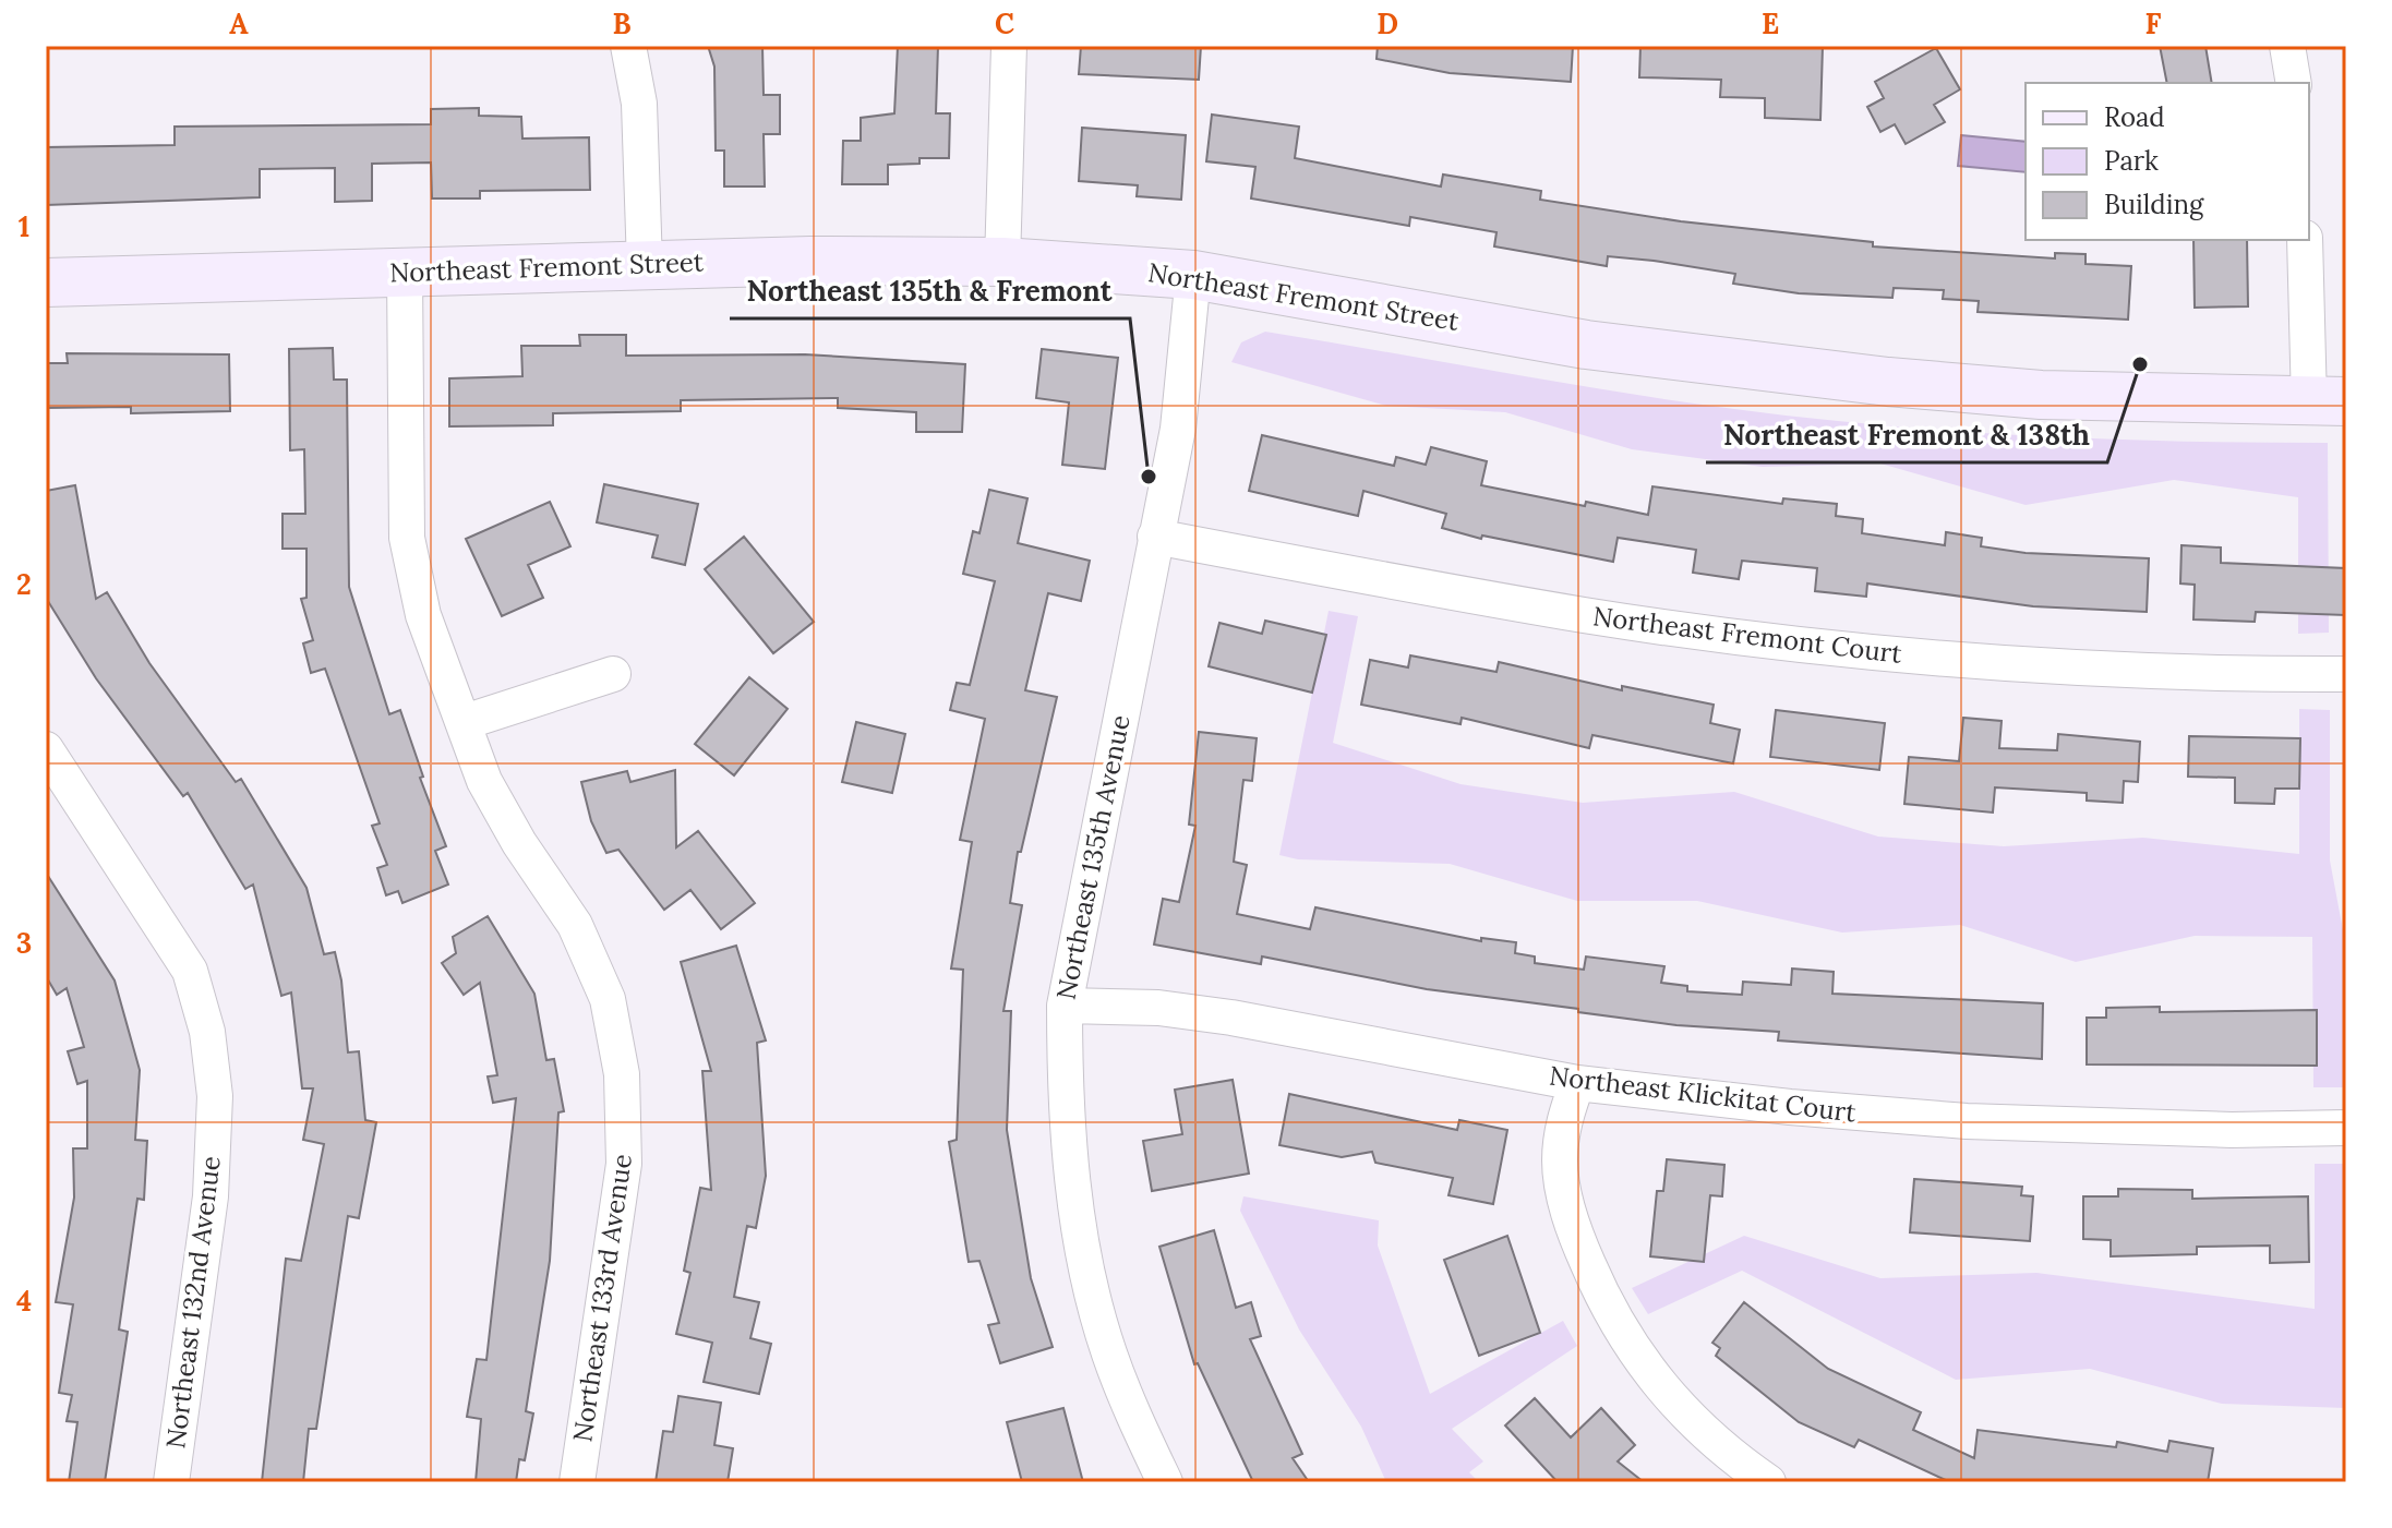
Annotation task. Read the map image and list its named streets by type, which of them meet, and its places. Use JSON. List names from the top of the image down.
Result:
{
  "streets": {
    "street": [
      "Northeast Fremont Street",
      "Northeast Fremont Court",
      "Northeast 135th Avenue",
      "Northeast Klickitat Court",
      "Northeast 133rd Avenue",
      "Northeast 132nd Avenue"
    ]
  },
  "crossings": [
    ["Northeast Fremont Street", "Northeast 135th Avenue"],
    ["Northeast Fremont Street", "Northeast 133rd Avenue"],
    ["Northeast Fremont Court", "Northeast 135th Avenue"],
    ["Northeast 135th Avenue", "Northeast Klickitat Court"]
  ],
  "places": ["Northeast Fremont & 138th", "Northeast 135th & Fremont"],
  "legend": ["Road", "Park", "Building"],
  "grid": {
    "columns": [
      "A",
      "B",
      "C",
      "D",
      "E",
      "F"
    ],
    "rows": [
      "1",
      "2",
      "3",
      "4"
    ]
  }
}
